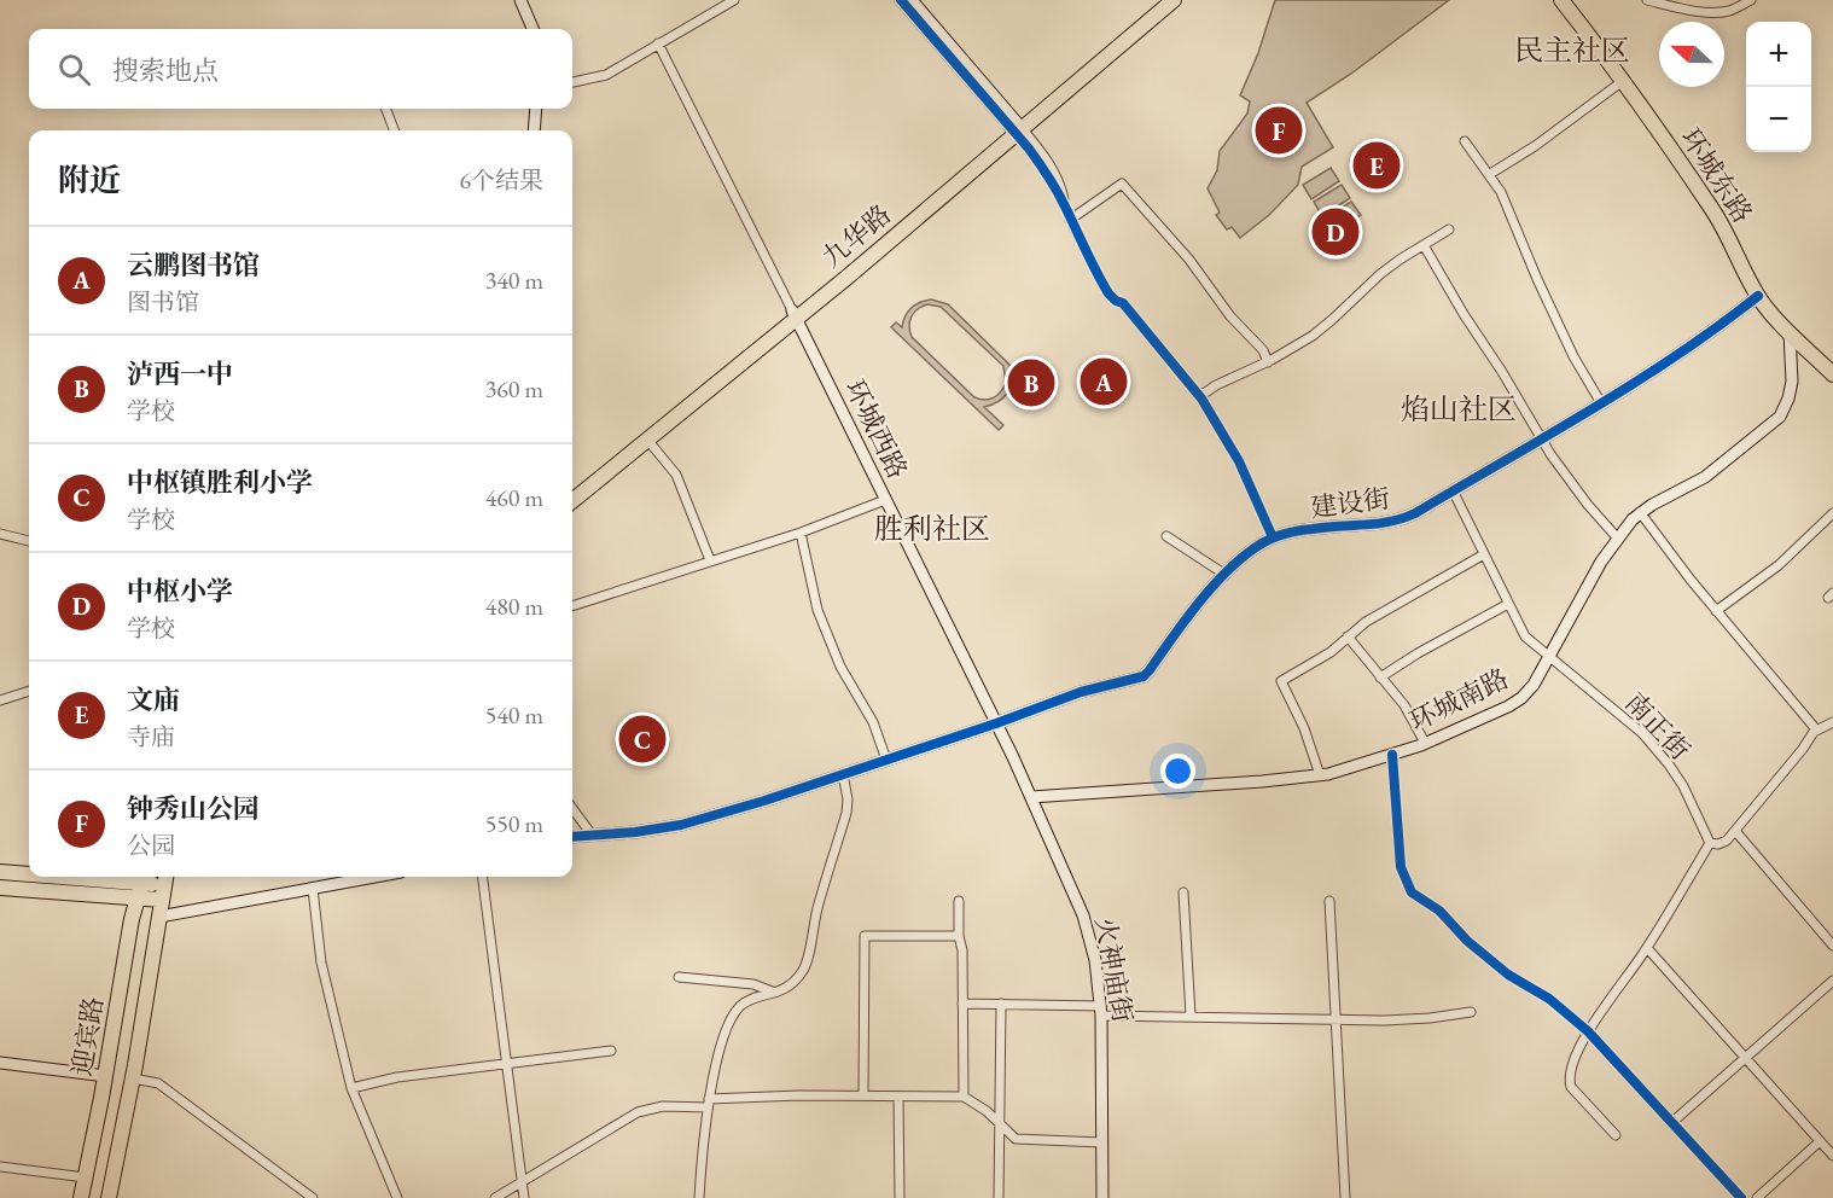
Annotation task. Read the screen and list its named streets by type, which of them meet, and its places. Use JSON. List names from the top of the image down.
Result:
{
  "streets": {
    "highway": ["环城东路", "九华路", "迎宾路"],
    "street": [
      "环城西路",
      "建设街",
      "环城南路",
      "南正街",
      "火神庙街"
    ]
  },
  "crossings": [
    ["环城东路", "建设街"],
    ["环城东路", "环城南路"],
    ["九华路", "环城西路"],
    ["环城西路", "建设街"],
    ["环城西路", "火神庙街"],
    ["建设街", "南正街"],
    ["建设街", "火神庙街"],
    ["环城南路", "南正街"],
    ["环城南路", "火神庙街"]
  ],
  "districts": ["民主社区", "焰山社区", "胜利社区"],
  "north": "left",
  "page": {
    "map_buttons": ["+", "−"],
    "search": "搜索地点",
    "pins": [
      "F",
      "E",
      "D",
      "A",
      "B",
      "C"
    ],
    "heading": ["附近", "6个结果"],
    "list": [
      {
        "mark": "A",
        "name": "云鹏图书馆",
        "note": "图书馆",
        "value": "340 m"
      },
      {
        "mark": "B",
        "name": "泸西一中",
        "note": "学校",
        "value": "360 m"
      },
      {
        "mark": "C",
        "name": "中枢镇胜利小学",
        "note": "学校",
        "value": "460 m"
      },
      {
        "mark": "D",
        "name": "中枢小学",
        "note": "学校",
        "value": "480 m"
      },
      {
        "mark": "E",
        "name": "文庙",
        "note": "寺庙",
        "value": "540 m"
      },
      {
        "mark": "F",
        "name": "钟秀山公园",
        "note": "公园",
        "value": "550 m"
      }
    ]
  }
}
